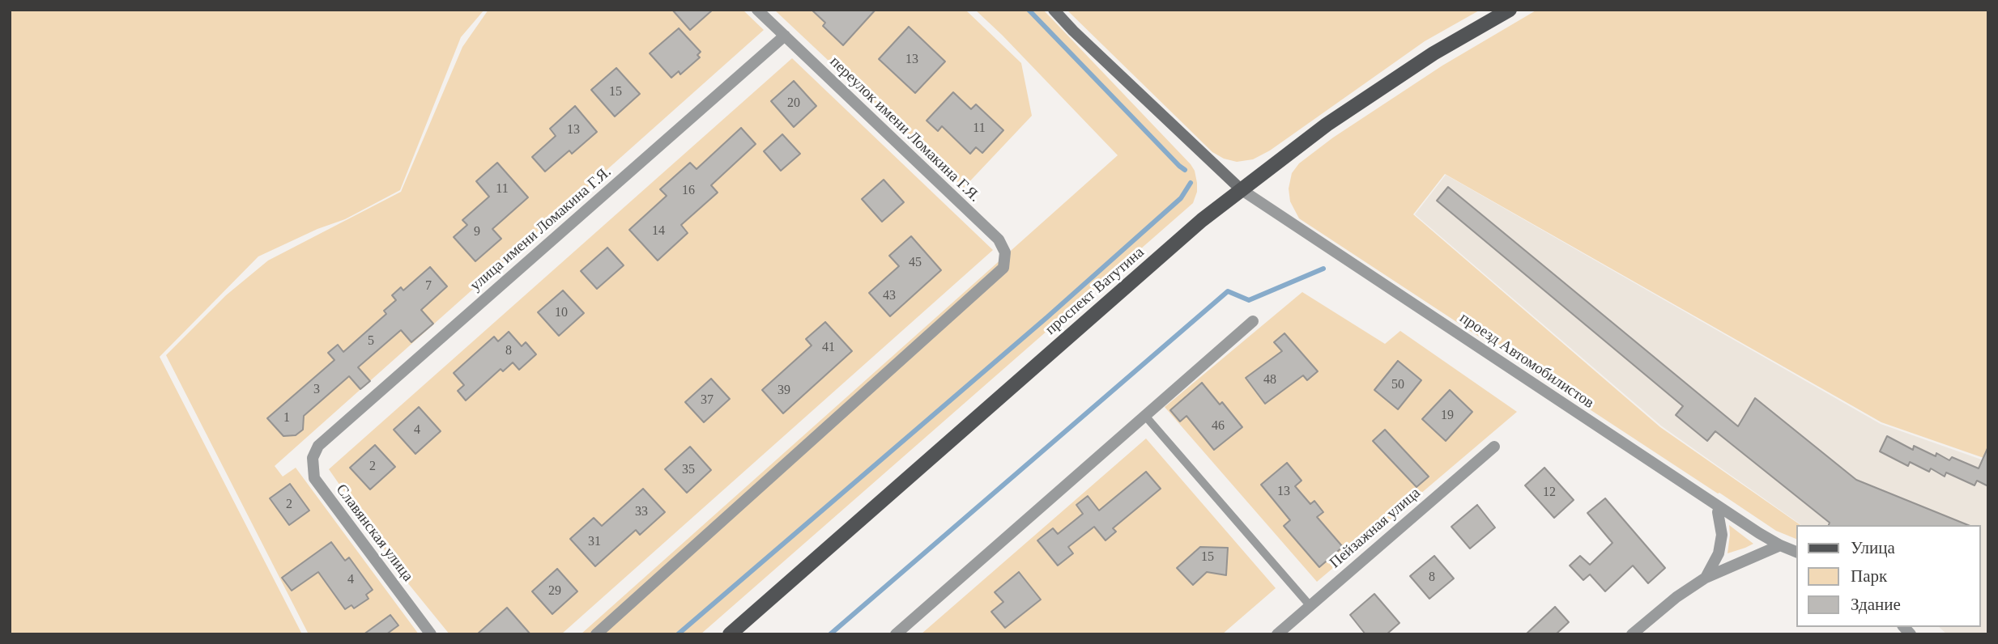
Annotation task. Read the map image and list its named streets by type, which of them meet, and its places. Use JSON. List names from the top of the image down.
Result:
{
  "streets": {
    "main road": ["проспект Ватутина"],
    "street": [
      "переулок имени Ломакина Г.Я.",
      "улица имени Ломакина Г.Я.",
      "проезд Автомобилистов",
      "Пейзажная улица",
      "Славянская улица"
    ]
  },
  "crossings": [
    ["переулок имени Ломакина Г.Я.", "улица имени Ломакина Г.Я."],
    ["улица имени Ломакина Г.Я.", "Славянская улица"],
    ["проспект Ватутина", "проезд Автомобилистов"]
  ],
  "house_numbers": [
    "13",
    "15",
    "20",
    "11",
    "13",
    "11",
    "16",
    "14",
    "9",
    "45",
    "7",
    "43",
    "10",
    "5",
    "41",
    "8",
    "48",
    "50",
    "3",
    "39",
    "37",
    "19",
    "1",
    "46",
    "4",
    "2",
    "35",
    "13",
    "12",
    "2",
    "33",
    "31",
    "15",
    "8",
    "4",
    "29"
  ],
  "legend": ["Улица", "Парк", "Здание"]
}
